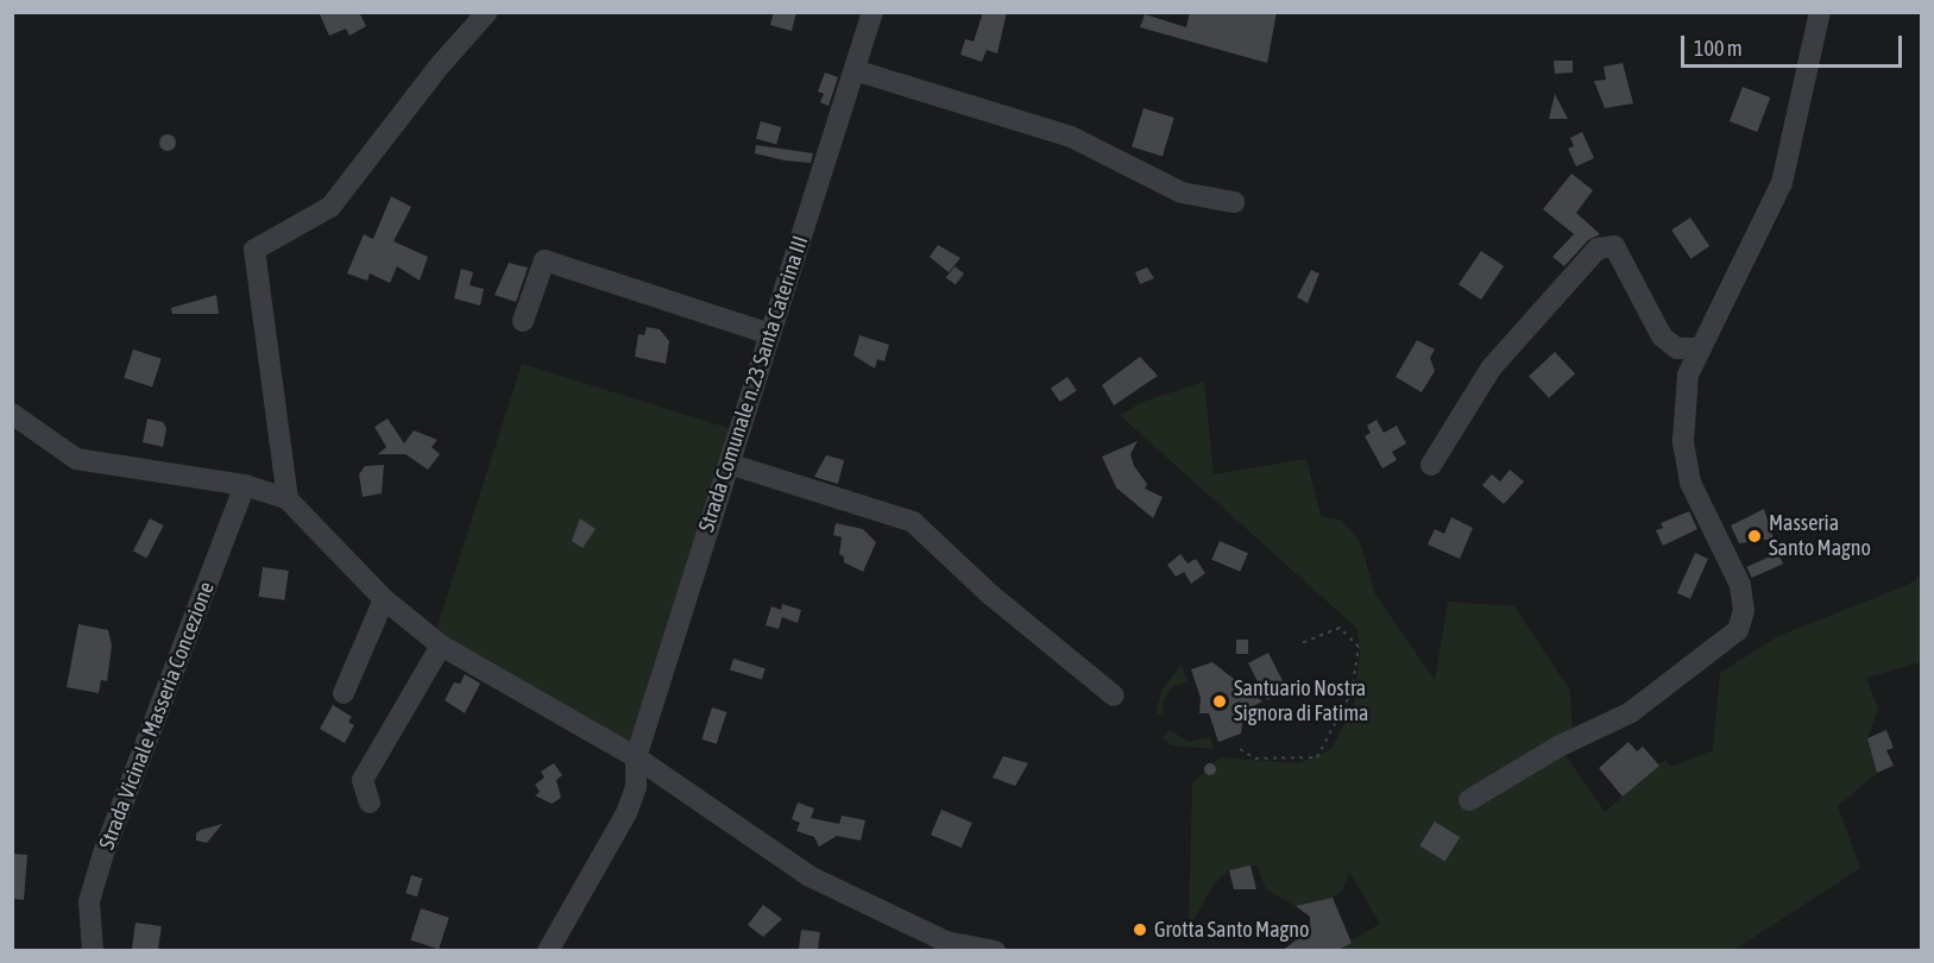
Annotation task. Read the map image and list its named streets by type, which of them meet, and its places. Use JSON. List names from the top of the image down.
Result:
{
  "streets": {
    "street": ["Strada Comunale n.23 Santa Caterina III", "Strada Vicinale Masseria Concezione"]
  },
  "places": ["Masseria Santo Magno", "Santuario Nostra Signora di Fatima", "Grotta Santo Magno"],
  "scale_bar": "100 m"
}
